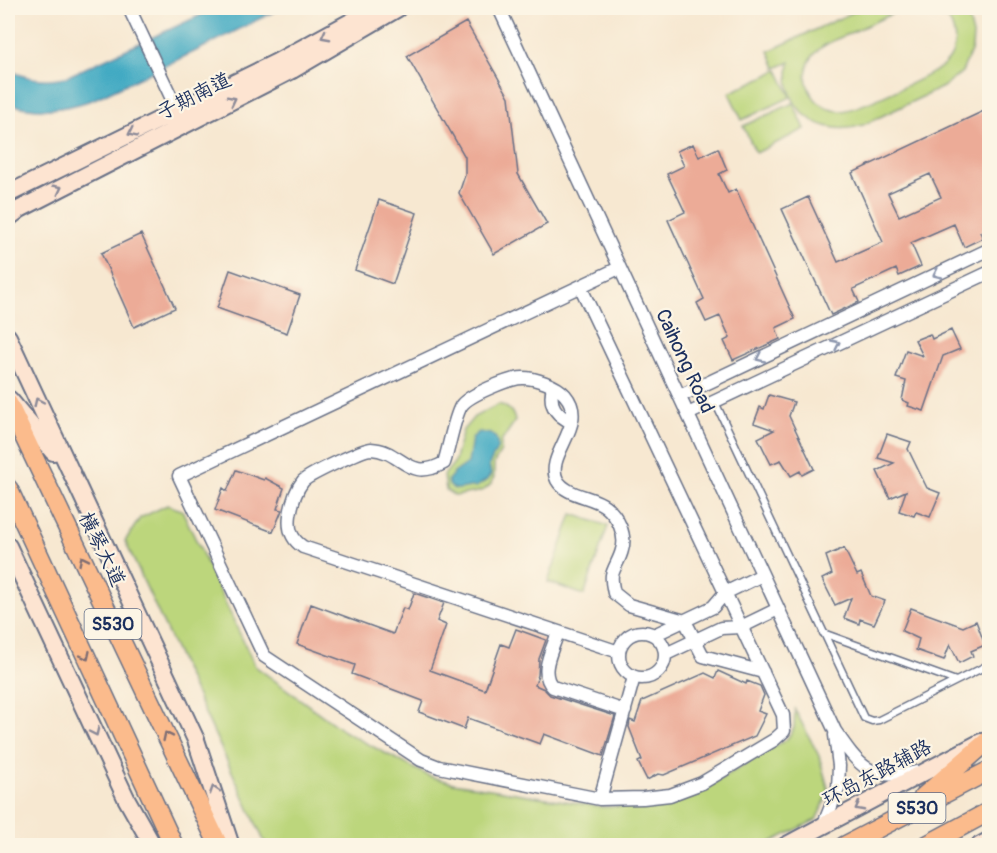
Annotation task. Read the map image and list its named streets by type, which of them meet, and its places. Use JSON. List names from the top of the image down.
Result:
{
  "streets": {
    "main road": [
      "子期南道",
      "横琴大道",
      "S530",
      "环岛东路辅路"
    ],
    "street": ["Caihong Road"]
  }
}
